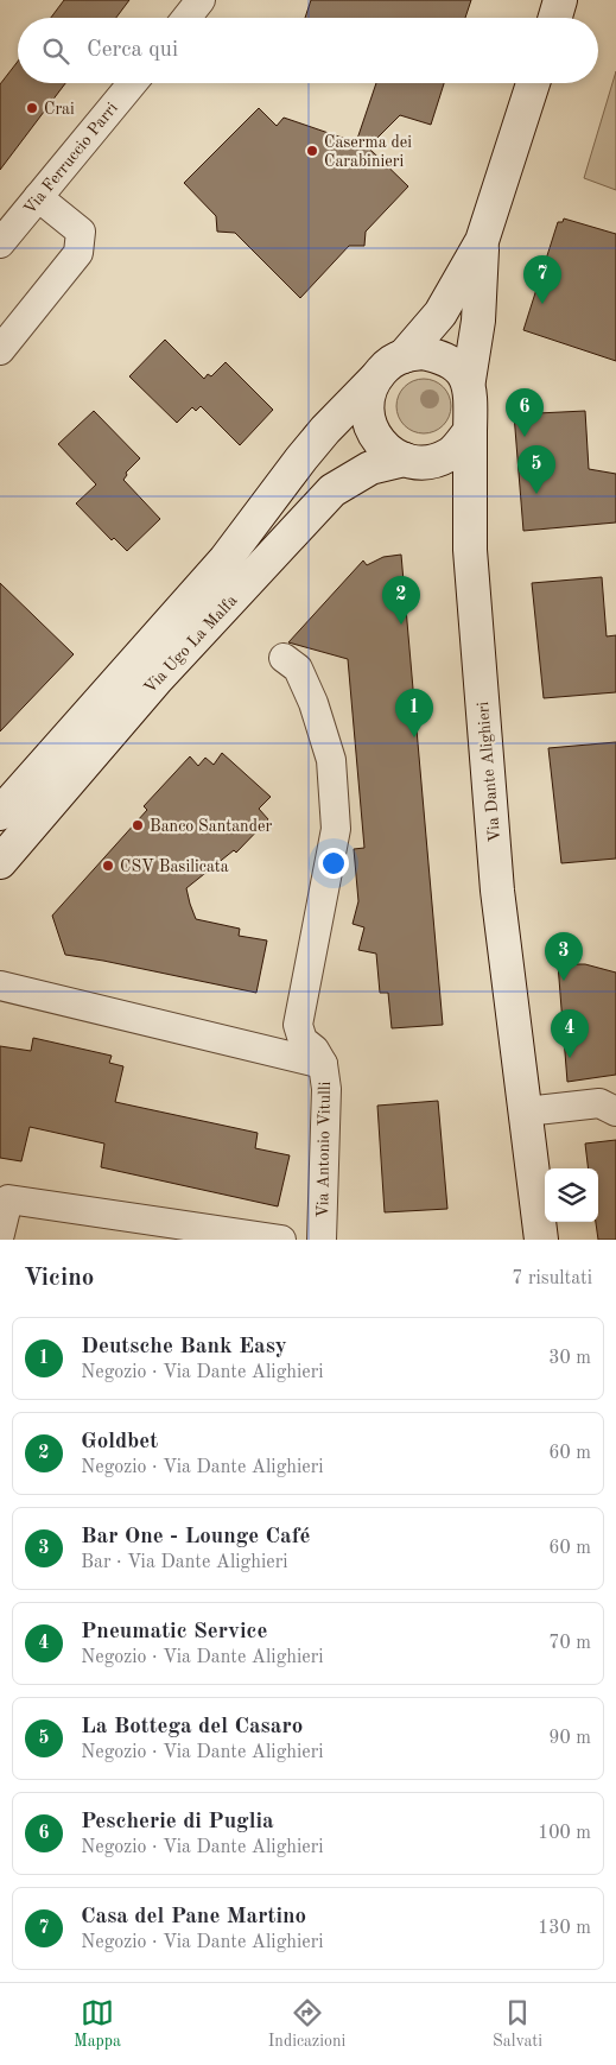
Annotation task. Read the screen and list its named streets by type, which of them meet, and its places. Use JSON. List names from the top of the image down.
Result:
{
  "streets": {
    "main road": ["Via Ugo La Malfa", "Via Dante Alighieri"],
    "street": ["Via Ferruccio Parri", "Via Antonio Vitulli"]
  },
  "crossings": [
    ["Via Ugo La Malfa", "Via Dante Alighieri"]
  ],
  "places": [
    "Crai",
    "Caserma dei Carabinieri",
    "Banco Santander",
    "CSV Basilicata"
  ],
  "page": {
    "search": "Cerca qui",
    "pins": [
      "7",
      "6",
      "5",
      "2",
      "1",
      "3",
      "4"
    ],
    "heading": ["Vicino", "7 risultati"],
    "list": [
      {
        "mark": "1",
        "name": "Deutsche Bank Easy",
        "note": "Negozio · Via Dante Alighieri",
        "value": "30 m"
      },
      {
        "mark": "2",
        "name": "Goldbet",
        "note": "Negozio · Via Dante Alighieri",
        "value": "60 m"
      },
      {
        "mark": "3",
        "name": "Bar One - Lounge Café",
        "note": "Bar · Via Dante Alighieri",
        "value": "60 m"
      },
      {
        "mark": "4",
        "name": "Pneumatic Service",
        "note": "Negozio · Via Dante Alighieri",
        "value": "70 m"
      },
      {
        "mark": "5",
        "name": "La Bottega del Casaro",
        "note": "Negozio · Via Dante Alighieri",
        "value": "90 m"
      },
      {
        "mark": "6",
        "name": "Pescherie di Puglia",
        "note": "Negozio · Via Dante Alighieri",
        "value": "100 m"
      },
      {
        "mark": "7",
        "name": "Casa del Pane Martino",
        "note": "Negozio · Via Dante Alighieri",
        "value": "130 m"
      }
    ],
    "nav": ["Mappa", "Indicazioni", "Salvati"]
  }
}
